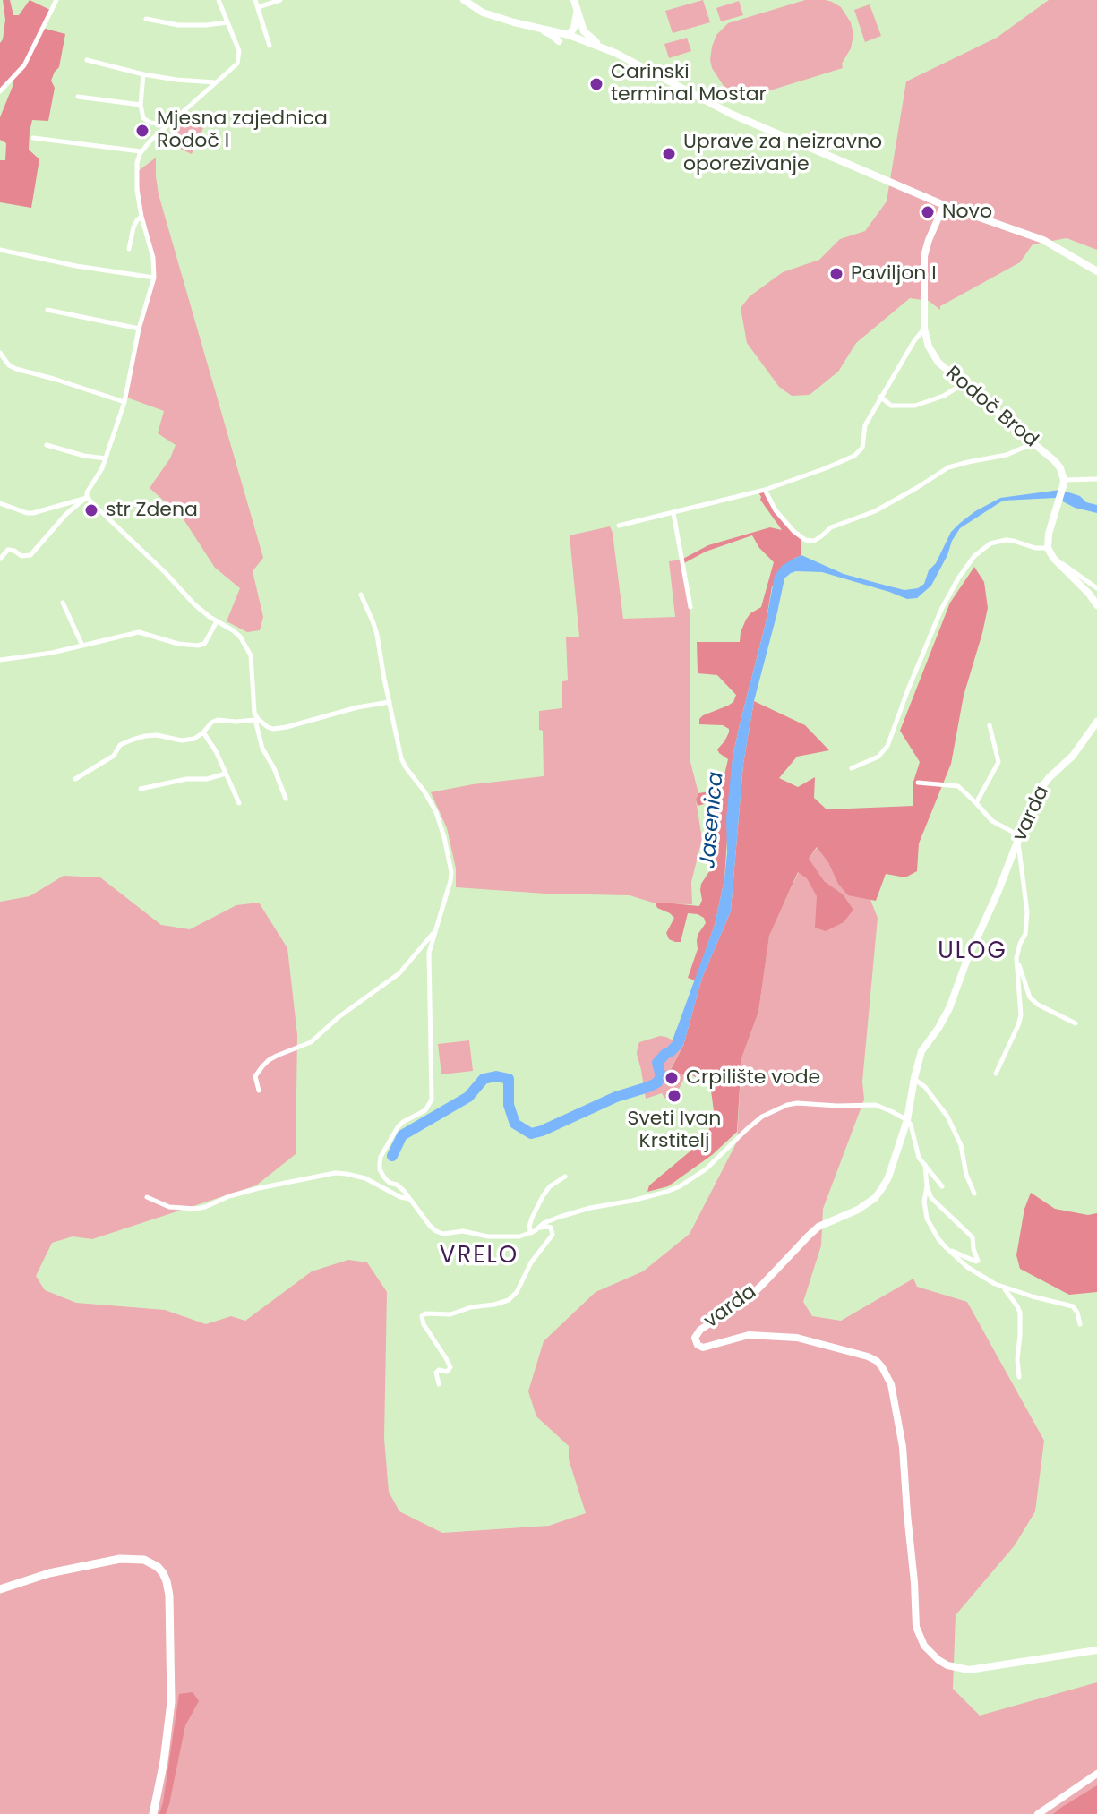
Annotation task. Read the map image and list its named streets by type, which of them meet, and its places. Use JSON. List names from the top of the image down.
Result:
{
  "streets": {
    "street": ["Rodoč Brod", "varda"]
  },
  "districts": ["ULOG", "VRELO"],
  "water": ["Jasenica"],
  "places": [
    "Carinski terminal Mostar",
    "Mjesna zajednica Rodoč I",
    "Uprave za neizravno oporezivanje",
    "Novo",
    "Paviljon I",
    "str Zdena",
    "Crpilište vode",
    "Sveti Ivan Krstitelj"
  ]
}
